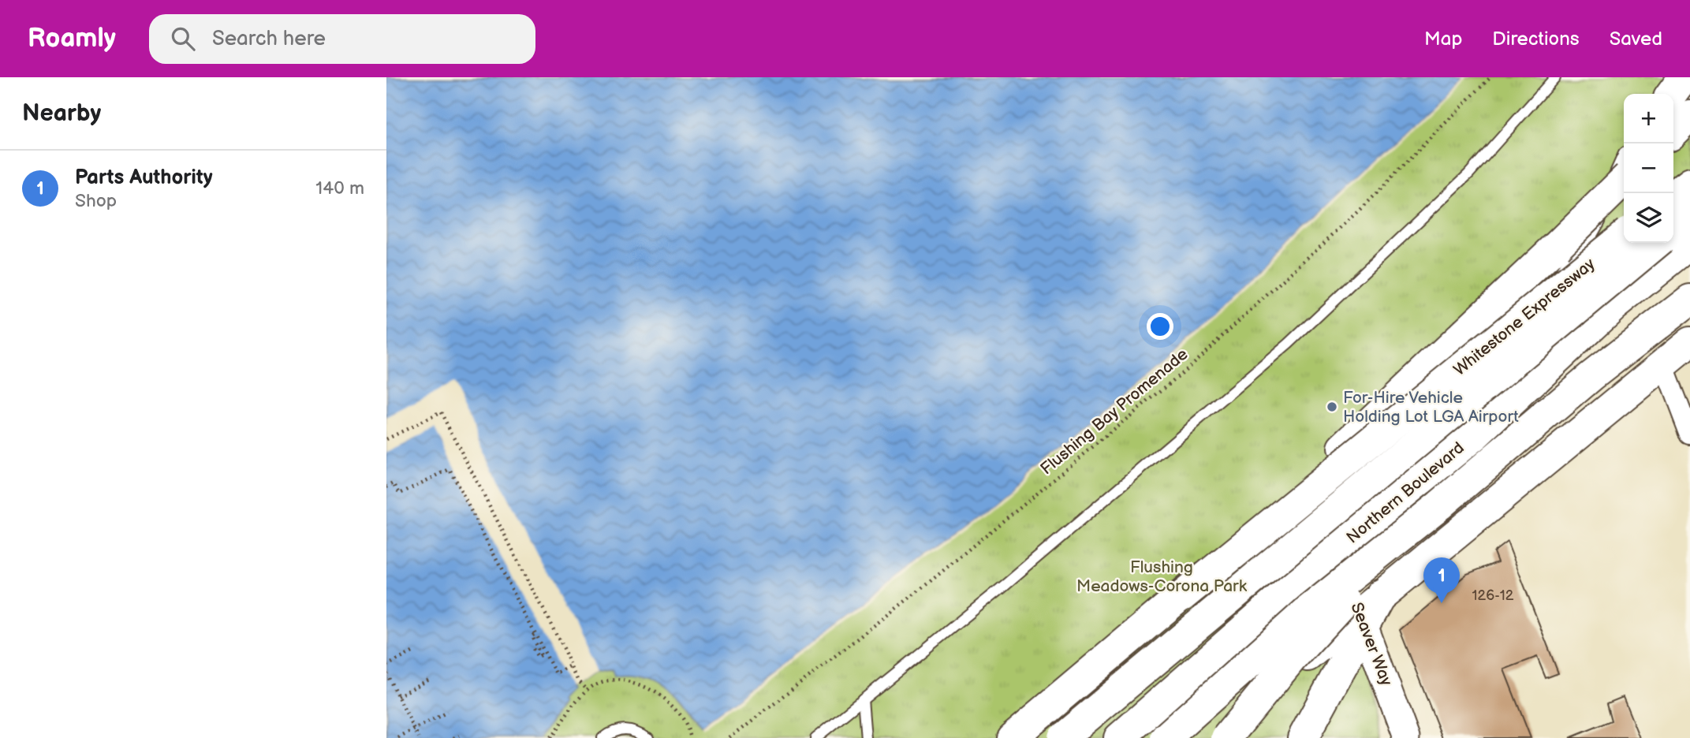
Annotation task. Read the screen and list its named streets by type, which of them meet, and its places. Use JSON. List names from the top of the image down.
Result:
{
  "streets": {
    "main road": ["Whitestone Expressway", "Northern Boulevard", "Seaver Way"],
    "path": ["Flushing Bay Promenade"]
  },
  "crossings": [
    ["Northern Boulevard", "Seaver Way"]
  ],
  "parks": ["Flushing Meadows-Corona Park"],
  "places": ["For-Hire Vehicle Holding Lot LGA Airport"],
  "house_numbers": ["126-12"],
  "page": {
    "header": "Roamly",
    "search": "Search here",
    "nav": ["Map", "Directions", "Saved"],
    "heading": "Nearby",
    "map_buttons": ["+", "−"],
    "list": [
      {
        "mark": "1",
        "name": "Parts Authority",
        "note": "Shop",
        "value": "140 m"
      }
    ],
    "pins": "1"
  }
}
